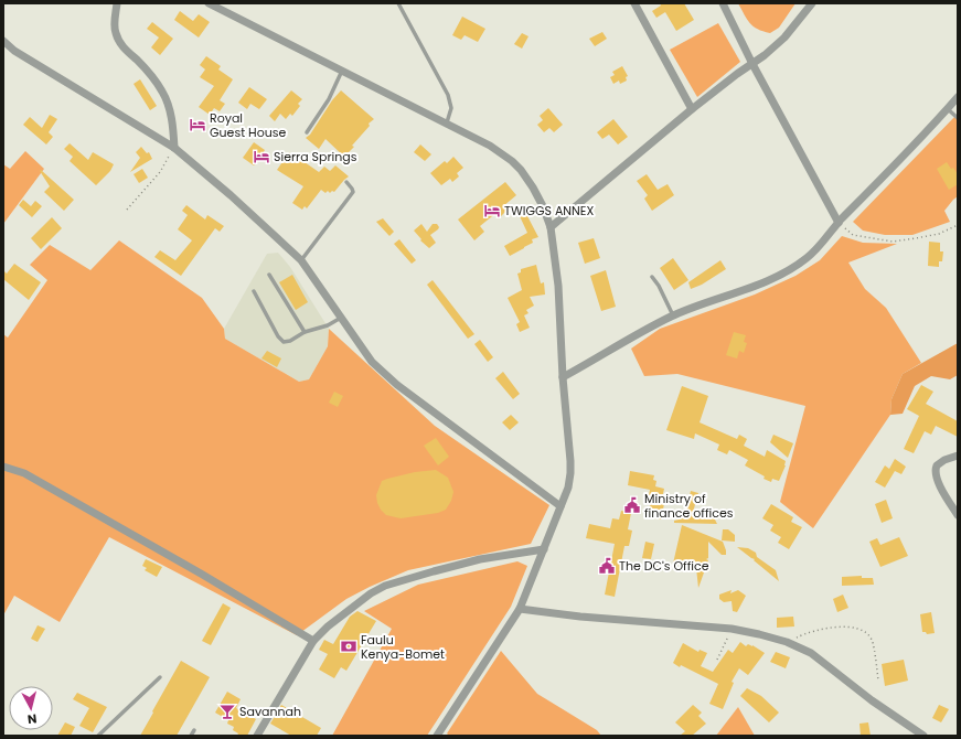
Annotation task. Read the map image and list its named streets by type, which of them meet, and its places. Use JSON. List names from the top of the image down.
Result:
{
  "places": {
    "hotel": ["Royal Guest House", "Sierra Springs", "TWIGGS ANNEX"],
    "public building": ["Ministry of finance offices", "The DC's Office"],
    "bank": ["Faulu Kenya-Bomet"],
    "bar": ["Savannah"]
  },
  "north": "bottom"
}
